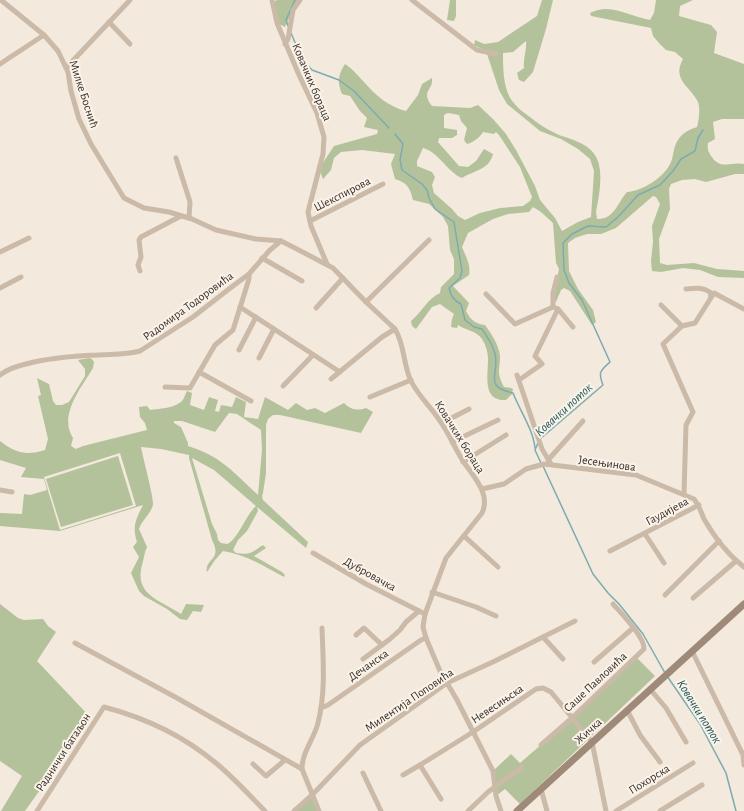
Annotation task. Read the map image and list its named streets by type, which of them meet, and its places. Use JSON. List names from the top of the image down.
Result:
{
  "streets": {
    "main road": ["Жичка"],
    "street": [
      "Ковачких бораца",
      "Милке Боснић",
      "Шекспирова",
      "Радомира Тодоровића",
      "Јесењинова",
      "Гаудијева",
      "Дубровачка",
      "Дечанска",
      "Саше Павловића",
      "Милентија Поповића",
      "Невесињска",
      "Раднички батаљон",
      "Похорска"
    ]
  },
  "crossings": [
    ["Ковачких бораца", "Милке Боснић"],
    ["Ковачких бораца", "Шекспирова"],
    ["Ковачких бораца", "Радомира Тодоровића"],
    ["Ковачких бораца", "Јесењинова"],
    ["Ковачких бораца", "Дубровачка"],
    ["Ковачких бораца", "Дечанска"],
    ["Ковачких бораца", "Милентија Поповића"],
    ["Ковачких бораца", "Невесињска"],
    ["Милке Боснић", "Радомира Тодоровића"],
    ["Јесењинова", "Гаудијева"],
    ["Саше Павловића", "Невесињска"],
    ["Невесињска", "Жичка"]
  ],
  "water": ["Ковачки поток"]
}
